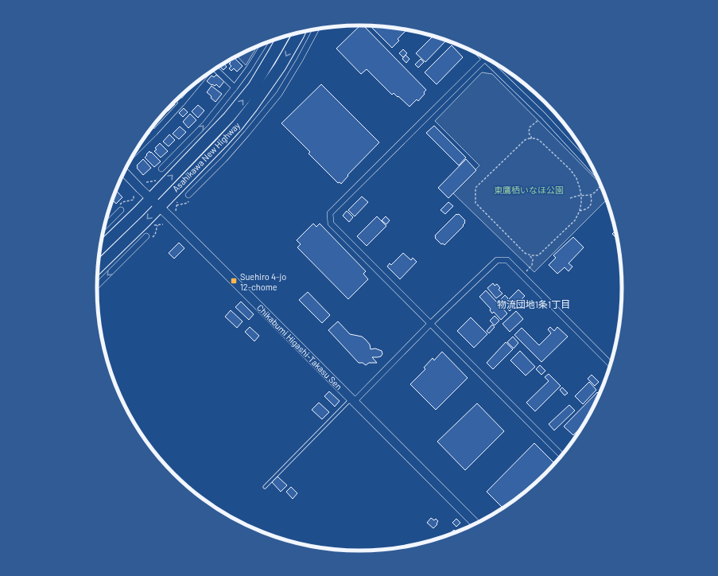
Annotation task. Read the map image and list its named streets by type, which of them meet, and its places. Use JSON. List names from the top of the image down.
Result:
{
  "streets": {
    "highway": ["Asahikawa New Highway"],
    "street": ["Chikabumi Higashi-Takasu Sen"]
  },
  "crossings": [
    ["Asahikawa New Highway", "Chikabumi Higashi-Takasu Sen"]
  ],
  "districts": ["物流団地1条1丁目"],
  "parks": ["東鷹栖いなほ公園"],
  "places": {
    "transit": ["Suehiro 4-jo 12-chome"]
  }
}
